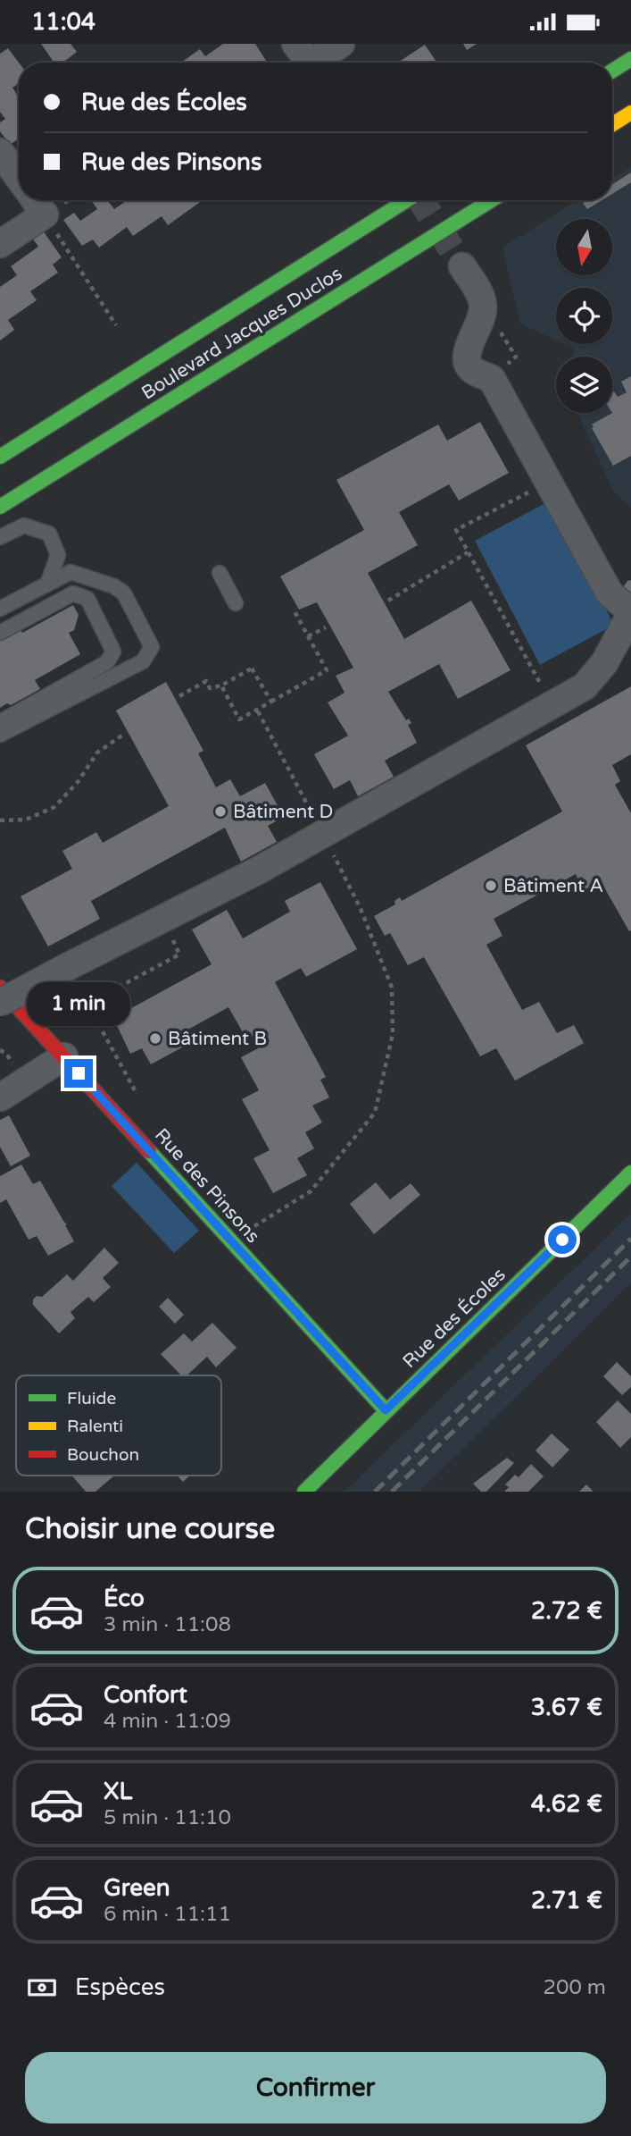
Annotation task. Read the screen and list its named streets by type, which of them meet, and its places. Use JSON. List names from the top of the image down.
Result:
{
  "streets": {
    "main road": ["Boulevard Jacques Duclos", "Rue des Pinsons", "Rue des Écoles"]
  },
  "crossings": [
    ["Rue des Pinsons", "Rue des Écoles"]
  ],
  "places": ["Bâtiment D", "Bâtiment A", "Bâtiment B"],
  "legend": ["Fluide", "Ralenti", "Bouchon"],
  "north": "bottom",
  "page": {
    "status": "11:04",
    "banner": ["Rue des Écoles", "Rue des Pinsons"],
    "bubble": "1 min",
    "heading": "Choisir une course",
    "list": [
      {
        "name": "Éco",
        "note": "3 min · 11:08",
        "value": "2.72 €"
      },
      {
        "name": "Confort",
        "note": "4 min · 11:09",
        "value": "3.67 €"
      },
      {
        "name": "XL",
        "note": "5 min · 11:10",
        "value": "4.62 €"
      },
      {
        "name": "Green",
        "note": "6 min · 11:11",
        "value": "2.71 €"
      }
    ],
    "pay": ["Espèces", "200 m"],
    "buttons": "Confirmer"
  }
}
